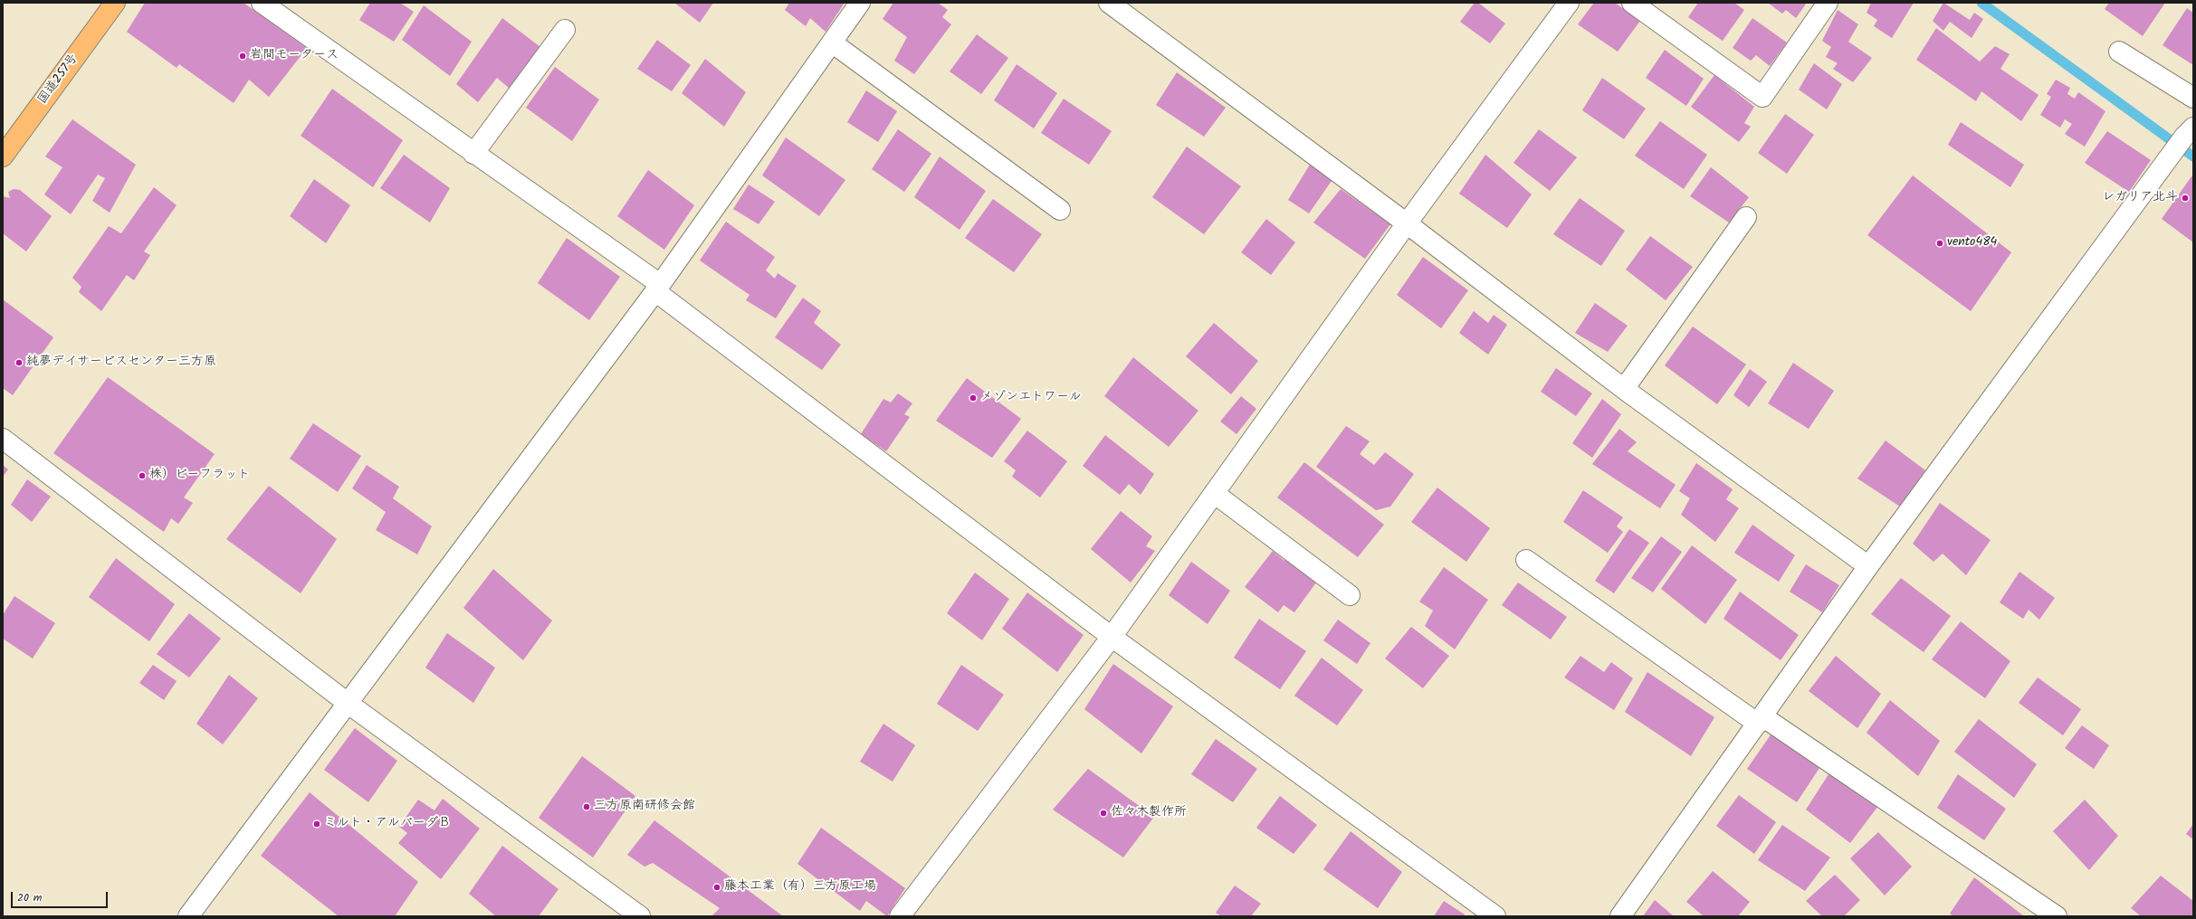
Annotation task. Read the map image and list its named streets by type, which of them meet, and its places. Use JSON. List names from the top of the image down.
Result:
{
  "streets": {
    "highway": ["国道257号"]
  },
  "places": [
    "岩間モータース",
    "レガリア北斗",
    "vento484",
    "純夢デイサービスセンター三方原",
    "メゾンエトワール",
    "株）ビーフラット",
    "三方原南研修会館",
    "佐々木製作所",
    "ミルト・アルバーダＢ",
    "藤本工業（有）三方原工場"
  ],
  "scale_bar": "20 m"
}
